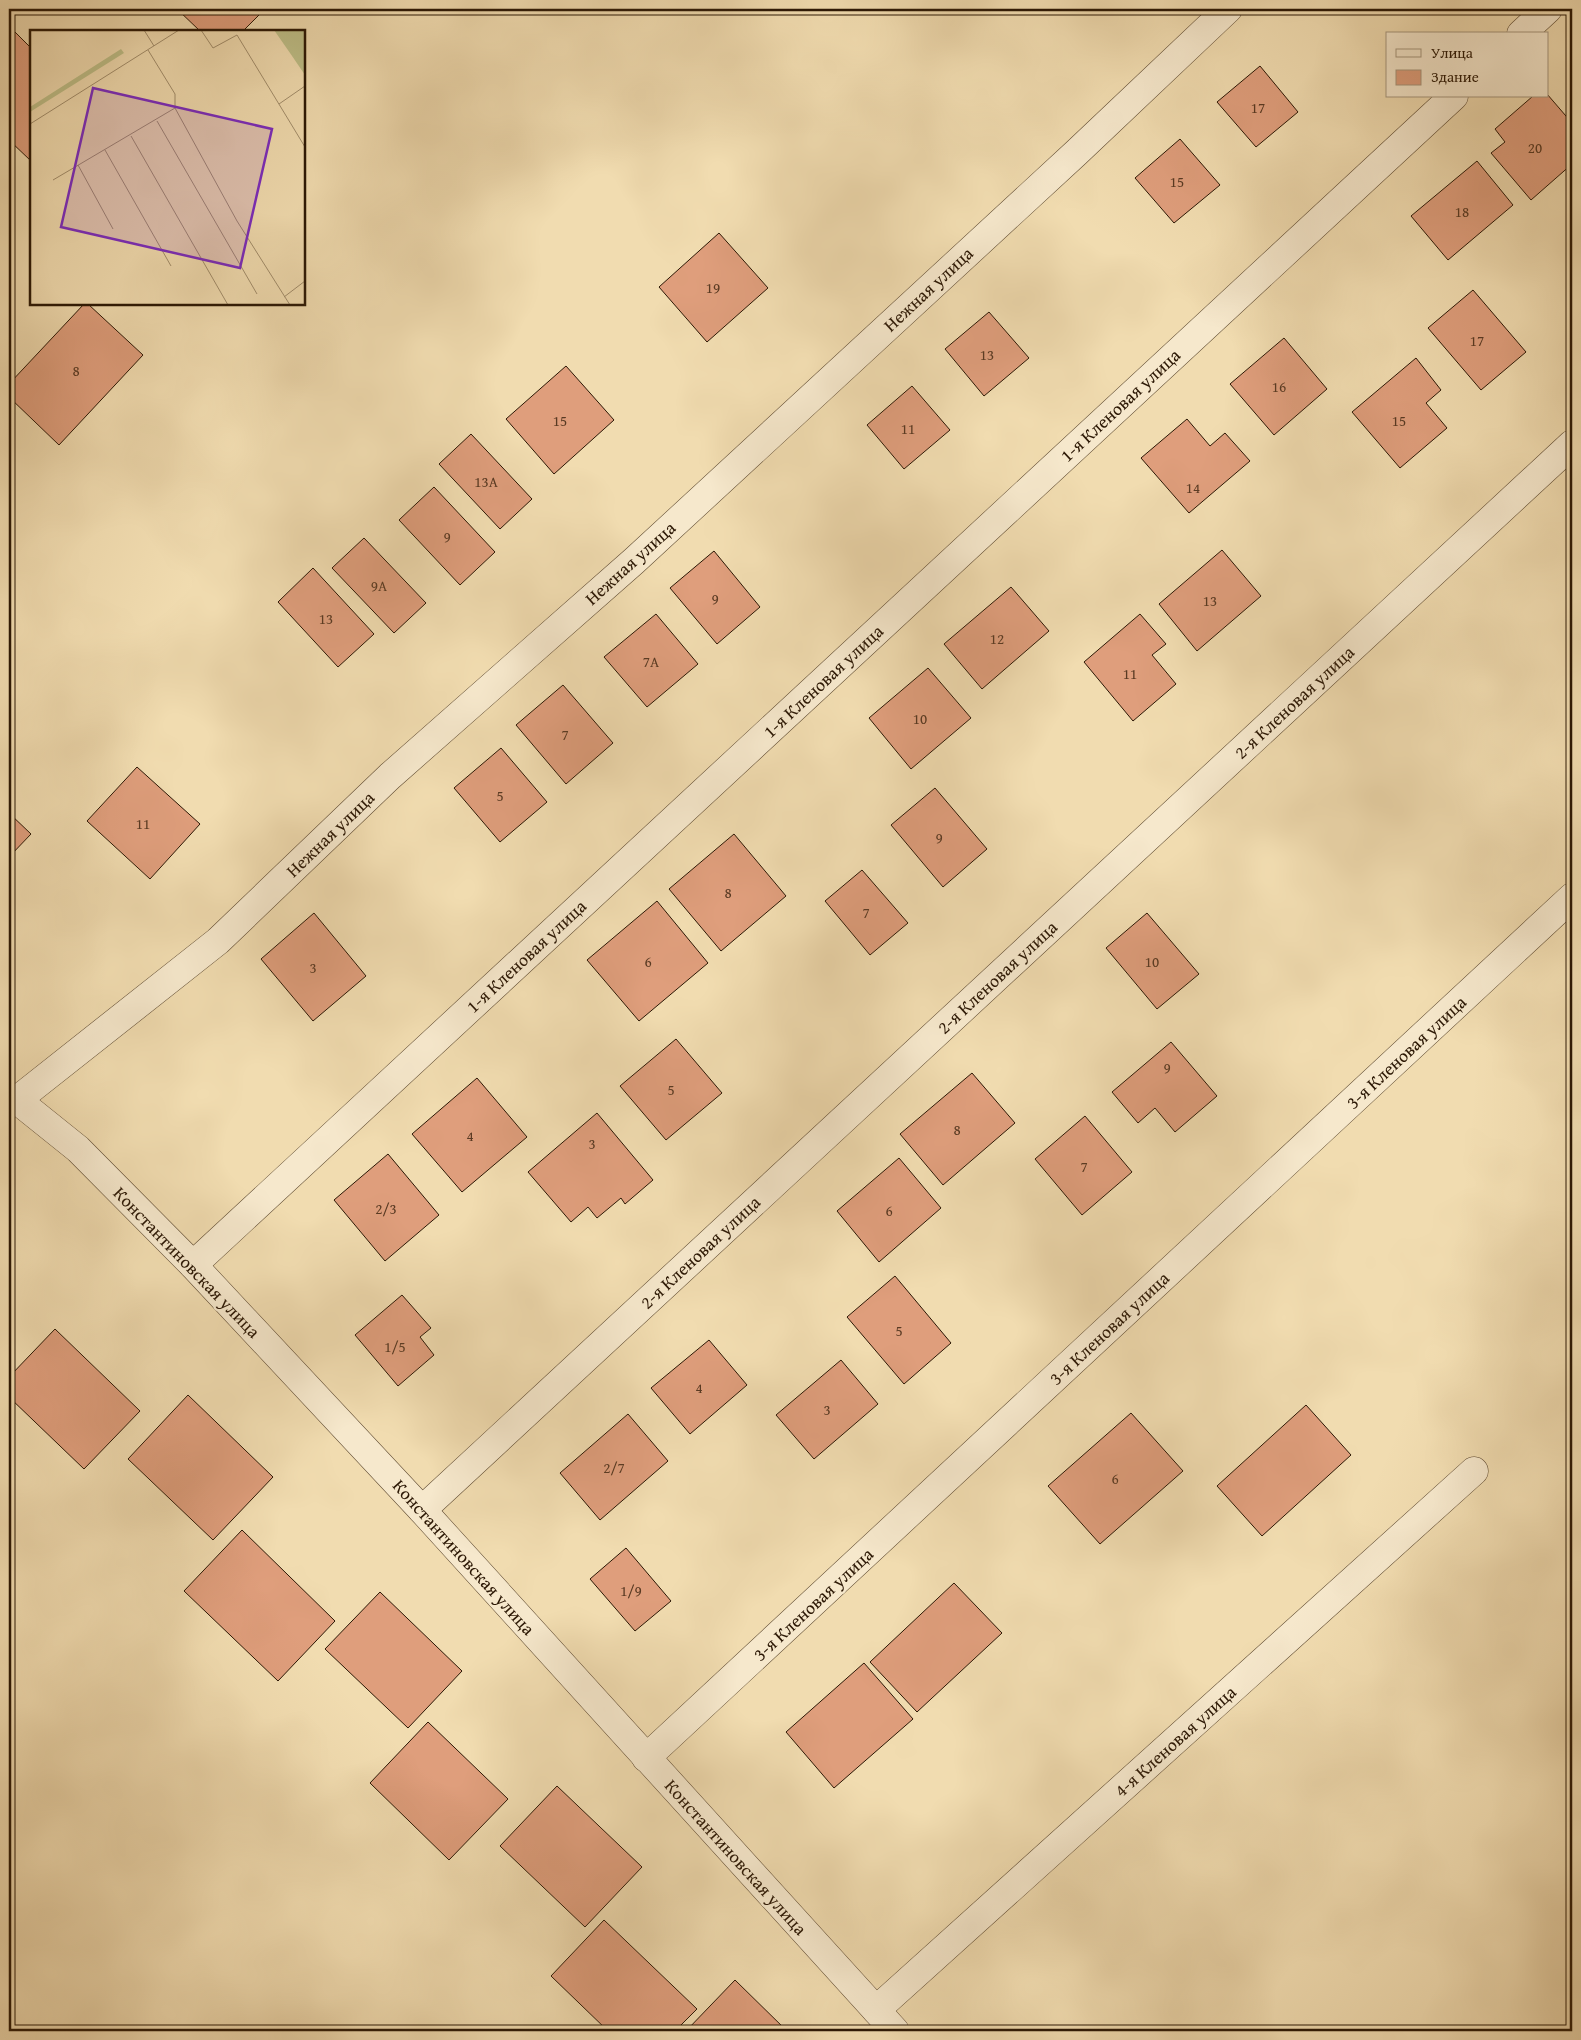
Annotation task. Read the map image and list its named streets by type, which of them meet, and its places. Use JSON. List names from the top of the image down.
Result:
{
  "streets": {
    "street": [
      "Нежная улица",
      "1-я Кленовая улица",
      "2-я Кленовая улица",
      "3-я Кленовая улица",
      "Константиновская улица",
      "4-я Кленовая улица"
    ]
  },
  "crossings": [
    ["Нежная улица", "Константиновская улица"],
    ["1-я Кленовая улица", "Константиновская улица"],
    ["2-я Кленовая улица", "Константиновская улица"],
    ["3-я Кленовая улица", "Константиновская улица"],
    ["Константиновская улица", "4-я Кленовая улица"]
  ],
  "house_numbers": [
    "17",
    "20",
    "15",
    "18",
    "19",
    "17",
    "13",
    "8",
    "16",
    "15",
    "15",
    "11",
    "13А",
    "14",
    "9",
    "9А",
    "9",
    "13",
    "13",
    "12",
    "7А",
    "11",
    "10",
    "7",
    "5",
    "11",
    "9",
    "8",
    "7",
    "6",
    "10",
    "3",
    "9",
    "5",
    "8",
    "4",
    "3",
    "7",
    "2/3",
    "6",
    "5",
    "1/5",
    "4",
    "3",
    "2/7",
    "6",
    "1/9"
  ],
  "legend": ["Улица", "Здание"]
}
